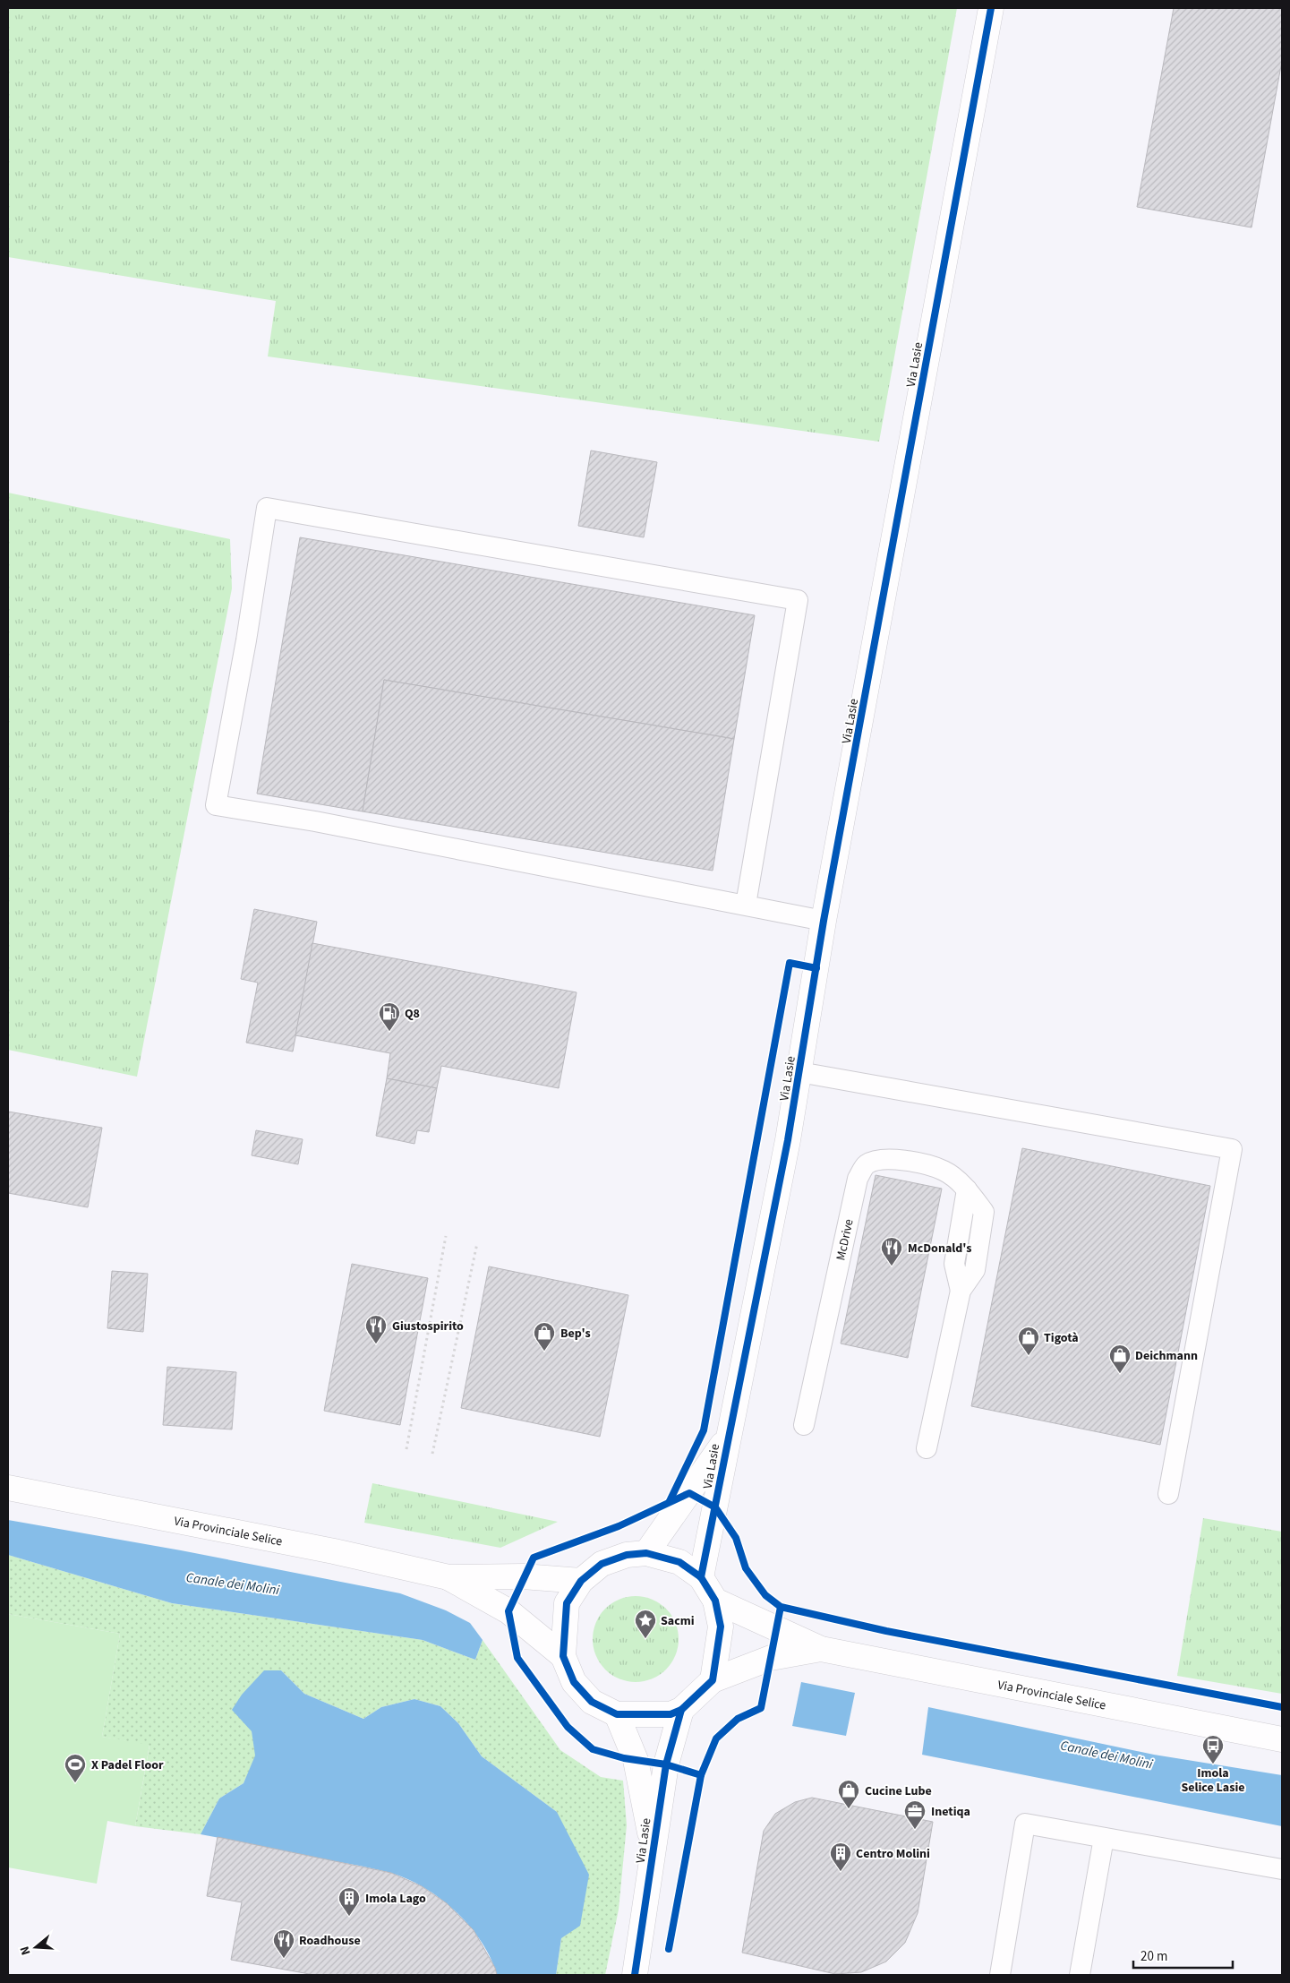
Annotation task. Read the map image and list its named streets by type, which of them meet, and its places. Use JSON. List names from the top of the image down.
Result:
{
  "streets": {
    "street": ["Via Lasie", "Via Provinciale Selice"],
    "lane": ["McDrive"]
  },
  "crossings": [
    ["Via Lasie", "Via Provinciale Selice"]
  ],
  "water": ["Canale dei Molini"],
  "places": {
    "fuel station": ["Q8"],
    "restaurant": ["McDonald's", "Giustospirito", "Roadhouse"],
    "shop": [
      "Bep's",
      "Tigotà",
      "Deichmann",
      "Cucine Lube"
    ],
    "place": ["Sacmi"],
    "bus stop": ["Imola Selice Lasie"],
    "sports": ["X Padel Floor"],
    "office": ["Inetiqa"],
    "building": ["Centro Molini", "Imola Lago"]
  },
  "scale_bar": "20 m",
  "north": "left"
}
